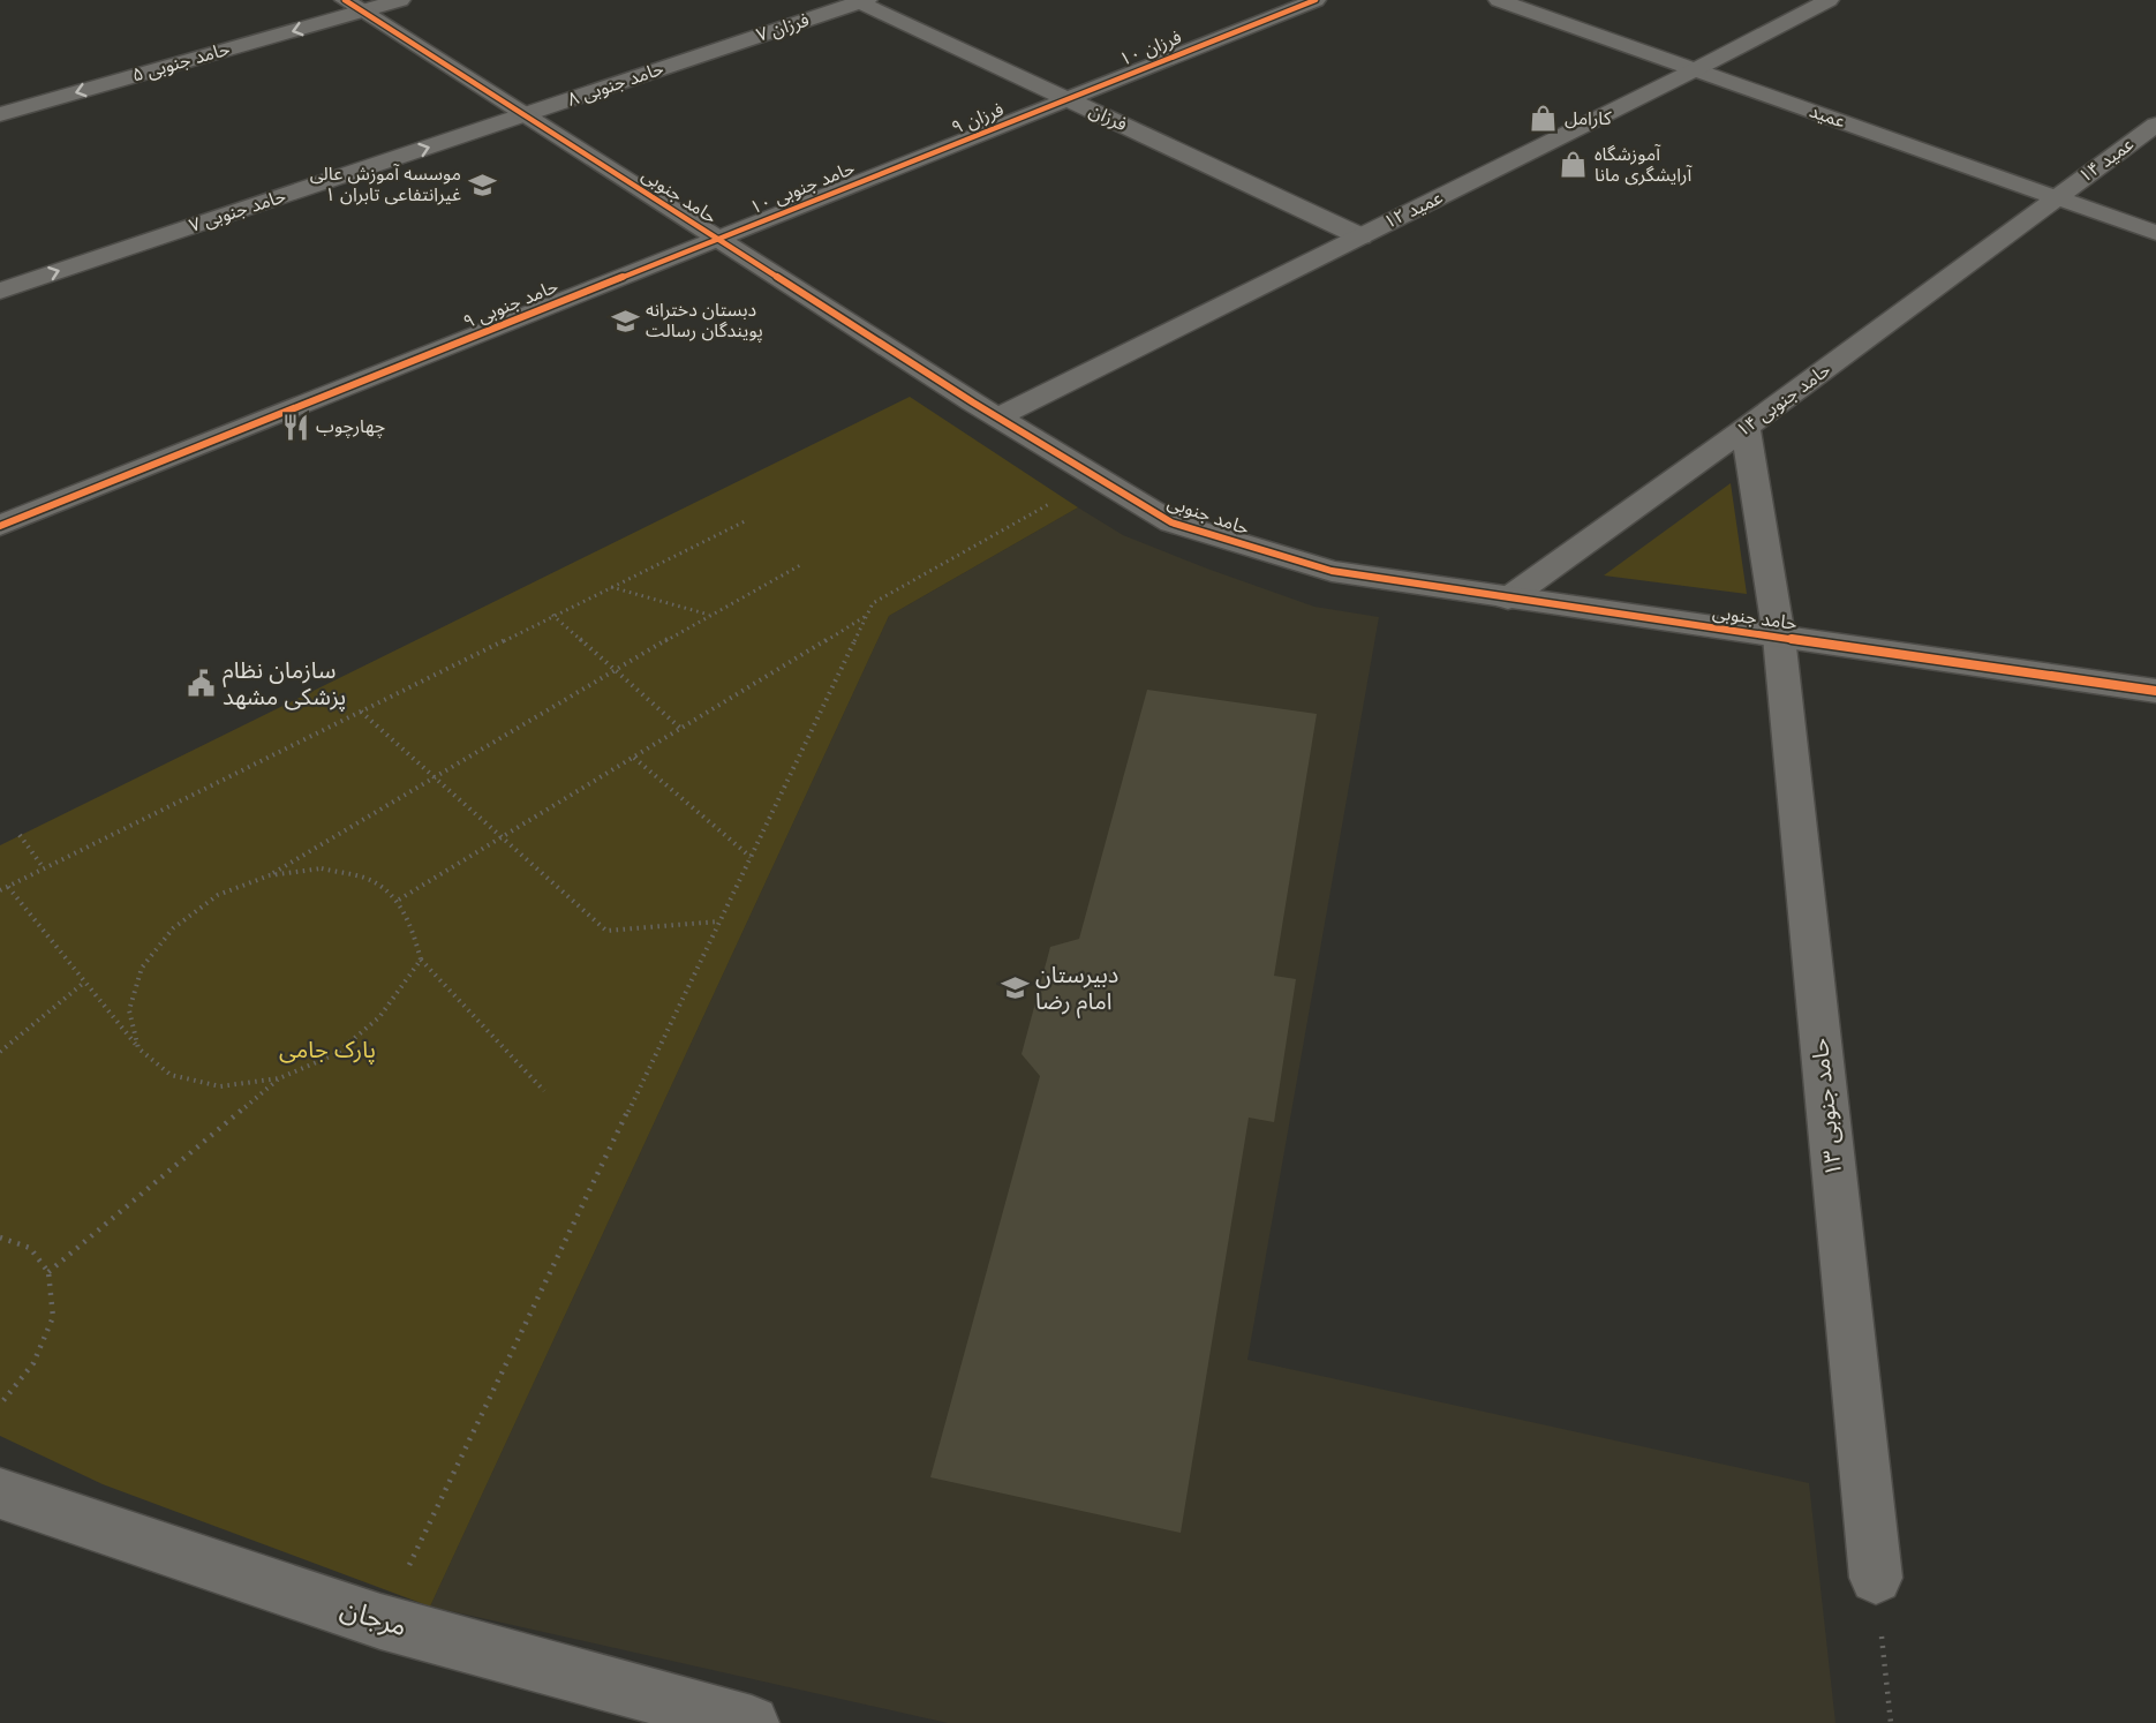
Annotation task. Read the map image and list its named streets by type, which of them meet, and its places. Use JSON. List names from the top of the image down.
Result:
{
  "streets": {
    "street": [
      "فرزان ۷",
      "فرزان ۱۰",
      "حامد جنوبی ۵",
      "حامد جنوبی ۸",
      "عمید",
      "فرزان",
      "فرزان ۹",
      "عمید ۱۴",
      "حامد جنوبی ۱۰",
      "حامد جنوبی",
      "عمید ۱۲",
      "حامد جنوبی ۷",
      "حامد جنوبی ۹",
      "حامد جنوبی ۱۴",
      "حامد جنوبی ۱۳",
      "مرجان"
    ]
  },
  "crossings": [
    ["فرزان ۷", "حامد جنوبی ۸"],
    ["فرزان ۷", "فرزان"],
    ["فرزان ۱۰", "فرزان"],
    ["فرزان ۱۰", "فرزان ۹"],
    ["حامد جنوبی ۵", "حامد جنوبی"],
    ["حامد جنوبی ۸", "حامد جنوبی"],
    ["حامد جنوبی ۸", "حامد جنوبی ۷"],
    ["عمید", "عمید ۱۴"],
    ["عمید", "عمید ۱۲"],
    ["عمید", "حامد جنوبی ۱۴"],
    ["فرزان", "فرزان ۹"],
    ["فرزان", "عمید ۱۲"],
    ["فرزان ۹", "حامد جنوبی ۱۰"],
    ["عمید ۱۴", "حامد جنوبی ۱۴"],
    ["حامد جنوبی ۱۰", "حامد جنوبی"],
    ["حامد جنوبی ۱۰", "حامد جنوبی ۹"],
    ["حامد جنوبی", "عمید ۱۲"],
    ["حامد جنوبی", "حامد جنوبی ۷"],
    ["حامد جنوبی", "حامد جنوبی ۹"],
    ["حامد جنوبی", "حامد جنوبی ۱۴"],
    ["حامد جنوبی", "حامد جنوبی ۱۳"],
    ["حامد جنوبی ۱۴", "حامد جنوبی ۱۳"]
  ],
  "one_way": ["حامد جنوبی ۵", "حامد جنوبی ۷"],
  "parks": ["پارک جامی"],
  "places": {
    "shop": ["کارامل", "آموزشگاه آرایشگری مانا"],
    "school or university": ["موسسه آموزش عالی غیرانتفاعی تابران ۱", "دبستان دخترانه پویندگان رسالت", "دبیرستان امام رضا"],
    "restaurant": ["چهارچوب"],
    "public building": ["سازمان نظام پزشکی مشهد"]
  }
}
